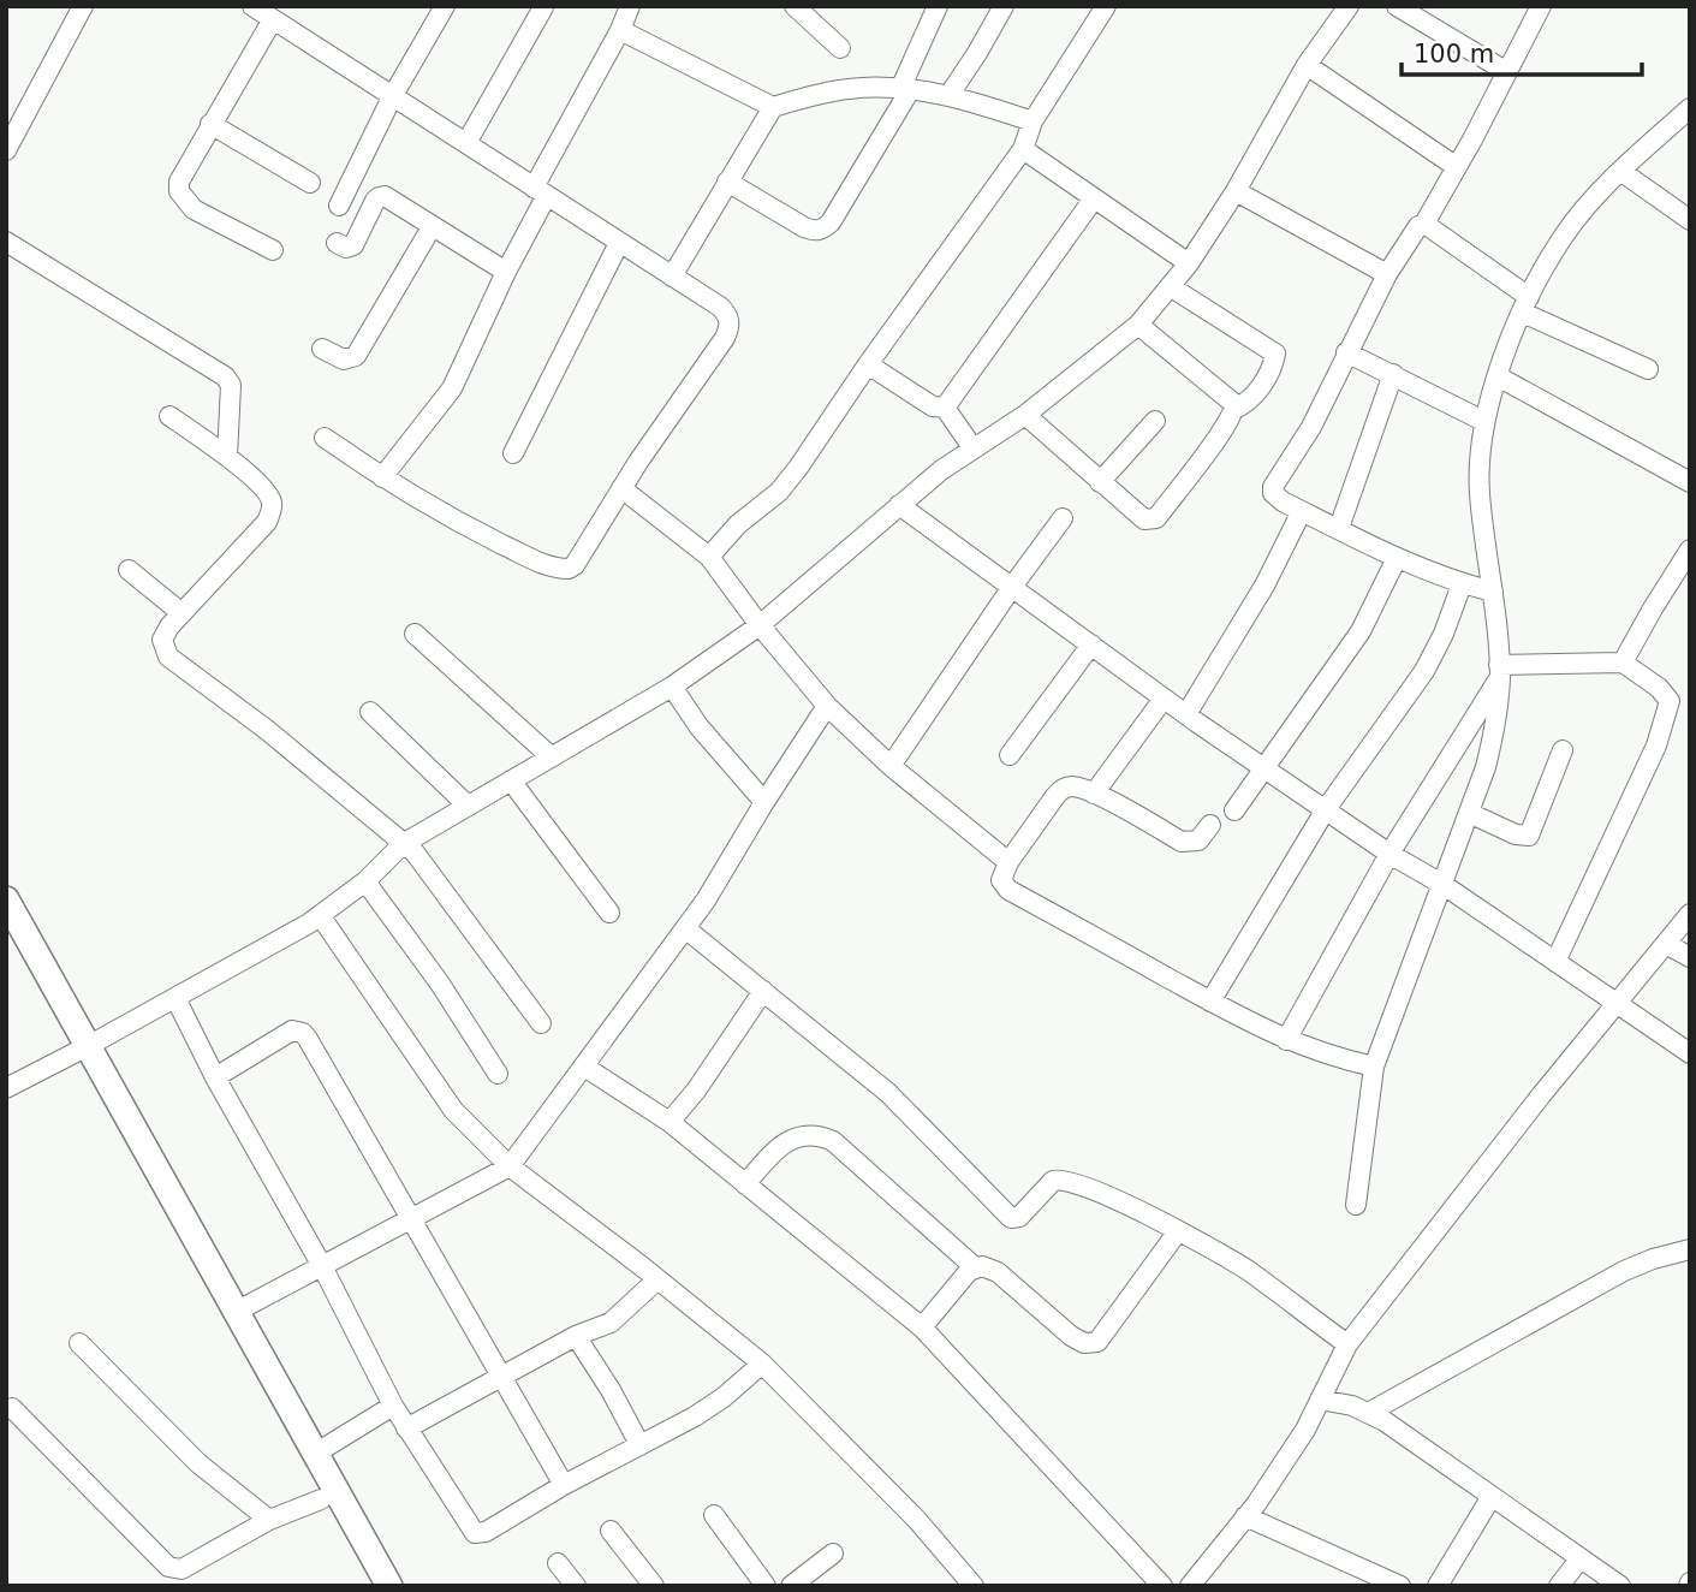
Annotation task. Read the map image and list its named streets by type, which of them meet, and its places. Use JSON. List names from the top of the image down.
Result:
{
  "scale_bar": "100 m"
}
